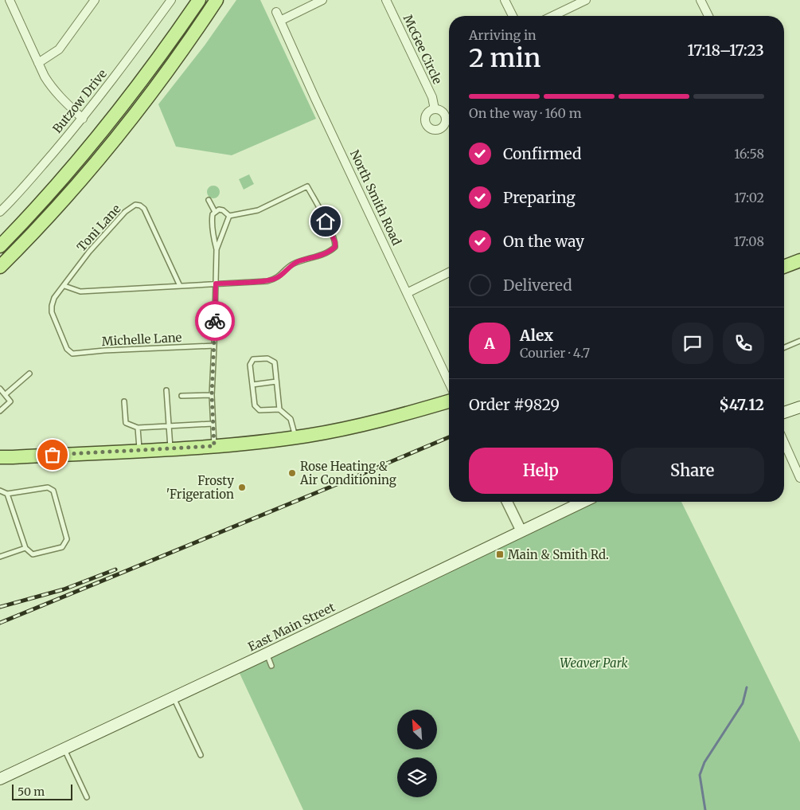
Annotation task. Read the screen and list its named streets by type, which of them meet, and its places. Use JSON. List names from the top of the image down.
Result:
{
  "streets": {
    "main road": ["East Main Street"],
    "street": ["McGee Circle", "Butzow Drive", "North Smith Road"],
    "lane": ["Toni Lane", "Michelle Lane"]
  },
  "crossings": [
    ["Toni Lane", "Michelle Lane"]
  ],
  "parks": ["Weaver Park"],
  "places": {
    "other": ["Rose Heating & Air Conditioning", "Frosty 'Frigeration"],
    "transit": ["Main & Smith Rd."]
  },
  "scale_bar": "50 m",
  "north": "top left",
  "page": {
    "heading": ["2 min", "Arriving in", "17:18–17:23"],
    "panel": [
      "Alex",
      "Courier · 4.7",
      "Order #9829",
      "$47.12"
    ],
    "bar": "On the way · 160 m",
    "list": [
      ["Confirmed", "16:58"],
      ["Preparing", "17:02"],
      ["On the way", "17:08"],
      "Delivered"
    ],
    "round": "A",
    "buttons": ["Help", "Share"],
    "scale": "50 m"
  }
}
